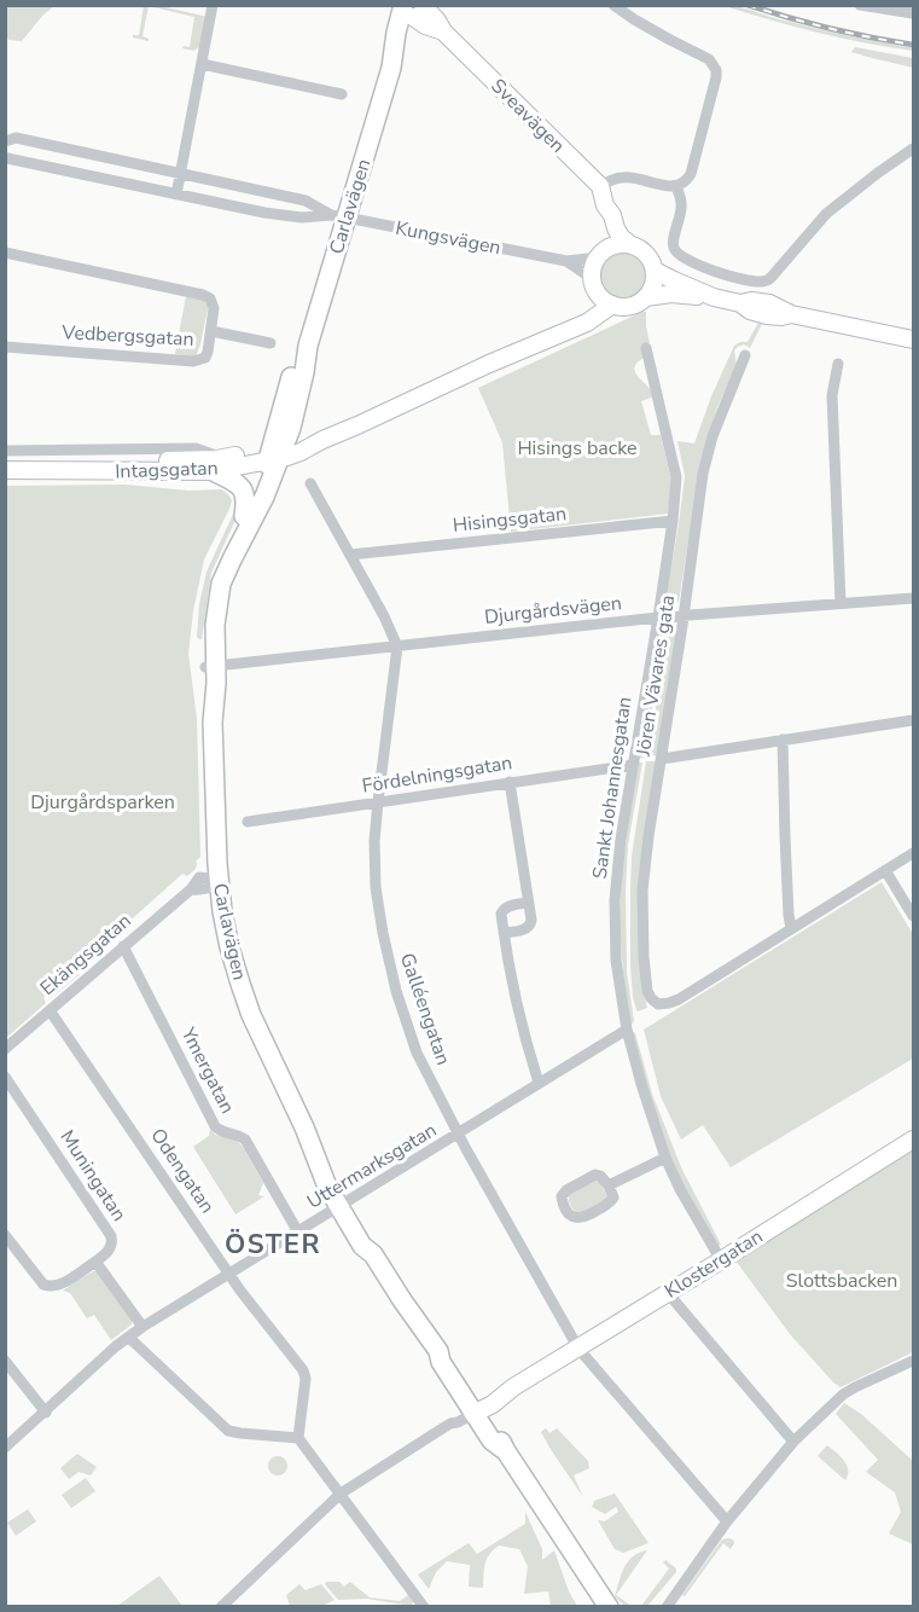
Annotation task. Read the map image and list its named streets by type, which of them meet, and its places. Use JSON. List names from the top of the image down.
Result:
{
  "streets": {
    "main road": ["Carlavägen"],
    "street": [
      "Sveavägen",
      "Kungsvägen",
      "Vedbergsgatan",
      "Intagsgatan",
      "Hisingsgatan",
      "Djurgårdsvägen",
      "Jören Vävares gata",
      "Fördelningsgatan",
      "Sankt Johannesgatan",
      "Ekängsgatan",
      "Galléengatan",
      "Ymergatan",
      "Uttermarksgatan",
      "Odengatan",
      "Muningatan",
      "Klostergatan"
    ]
  },
  "crossings": [
    ["Sveavägen", "Carlavägen"],
    ["Sveavägen", "Kungsvägen"],
    ["Sveavägen", "Intagsgatan"],
    ["Carlavägen", "Kungsvägen"],
    ["Carlavägen", "Intagsgatan"],
    ["Carlavägen", "Djurgårdsvägen"],
    ["Carlavägen", "Ekängsgatan"],
    ["Carlavägen", "Uttermarksgatan"],
    ["Carlavägen", "Klostergatan"],
    ["Kungsvägen", "Intagsgatan"],
    ["Hisingsgatan", "Sankt Johannesgatan"],
    ["Djurgårdsvägen", "Jören Vävares gata"],
    ["Djurgårdsvägen", "Sankt Johannesgatan"],
    ["Djurgårdsvägen", "Galléengatan"],
    ["Fördelningsgatan", "Sankt Johannesgatan"],
    ["Fördelningsgatan", "Galléengatan"],
    ["Sankt Johannesgatan", "Uttermarksgatan"],
    ["Sankt Johannesgatan", "Klostergatan"],
    ["Ekängsgatan", "Ymergatan"],
    ["Ekängsgatan", "Odengatan"],
    ["Galléengatan", "Uttermarksgatan"],
    ["Galléengatan", "Klostergatan"],
    ["Ymergatan", "Uttermarksgatan"],
    ["Uttermarksgatan", "Odengatan"]
  ],
  "districts": ["ÖSTER"],
  "parks": ["Hisings backe", "Djurgårdsparken", "Slottsbacken"]
}
